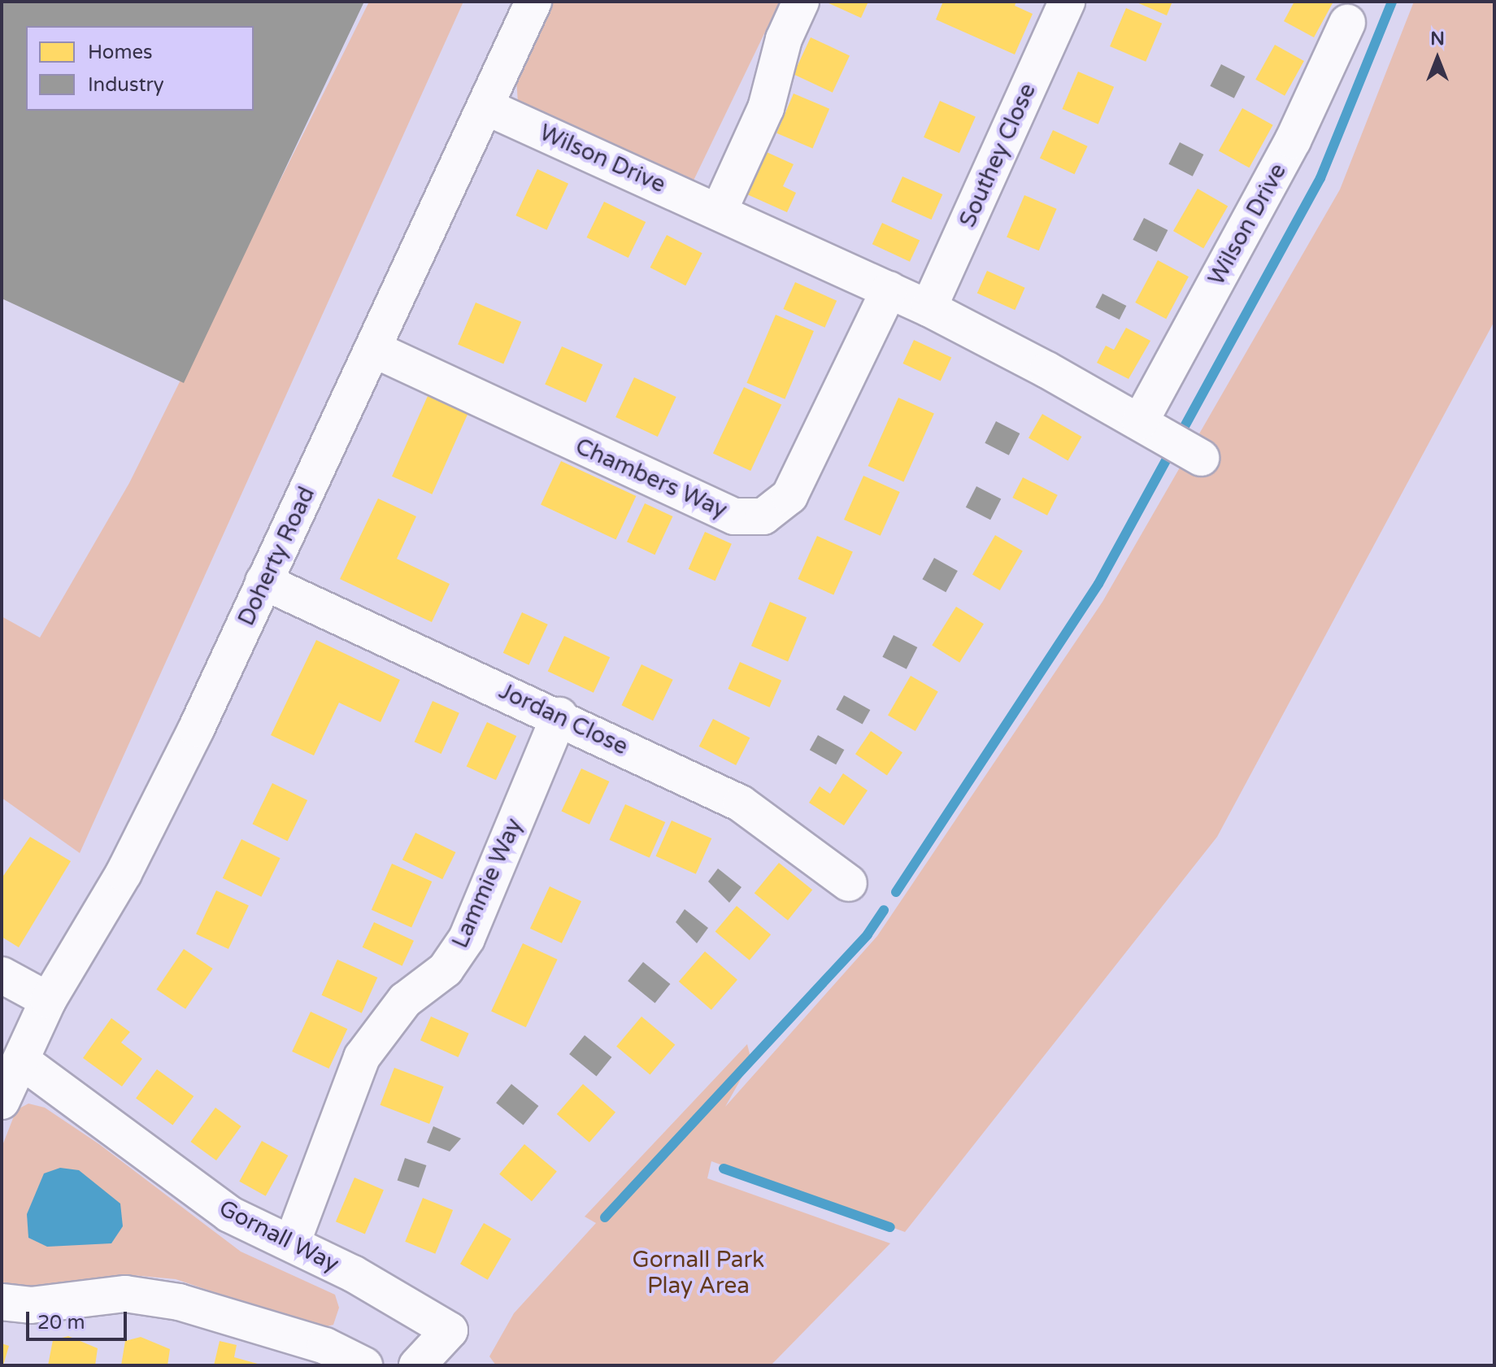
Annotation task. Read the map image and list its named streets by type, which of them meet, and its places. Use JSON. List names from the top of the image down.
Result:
{
  "streets": {
    "street": [
      "Southey Close",
      "Wilson Drive",
      "Chambers Way",
      "Doherty Road",
      "Jordan Close",
      "Lammie Way",
      "Gornall Way"
    ]
  },
  "crossings": [
    ["Southey Close", "Wilson Drive"],
    ["Wilson Drive", "Chambers Way"],
    ["Wilson Drive", "Doherty Road"],
    ["Chambers Way", "Doherty Road"],
    ["Doherty Road", "Jordan Close"],
    ["Doherty Road", "Gornall Way"],
    ["Jordan Close", "Lammie Way"],
    ["Lammie Way", "Gornall Way"]
  ],
  "parks": ["Gornall Park Play Area"],
  "legend": ["Homes", "Industry"],
  "scale_bar": "20 m",
  "north": "top"
}
